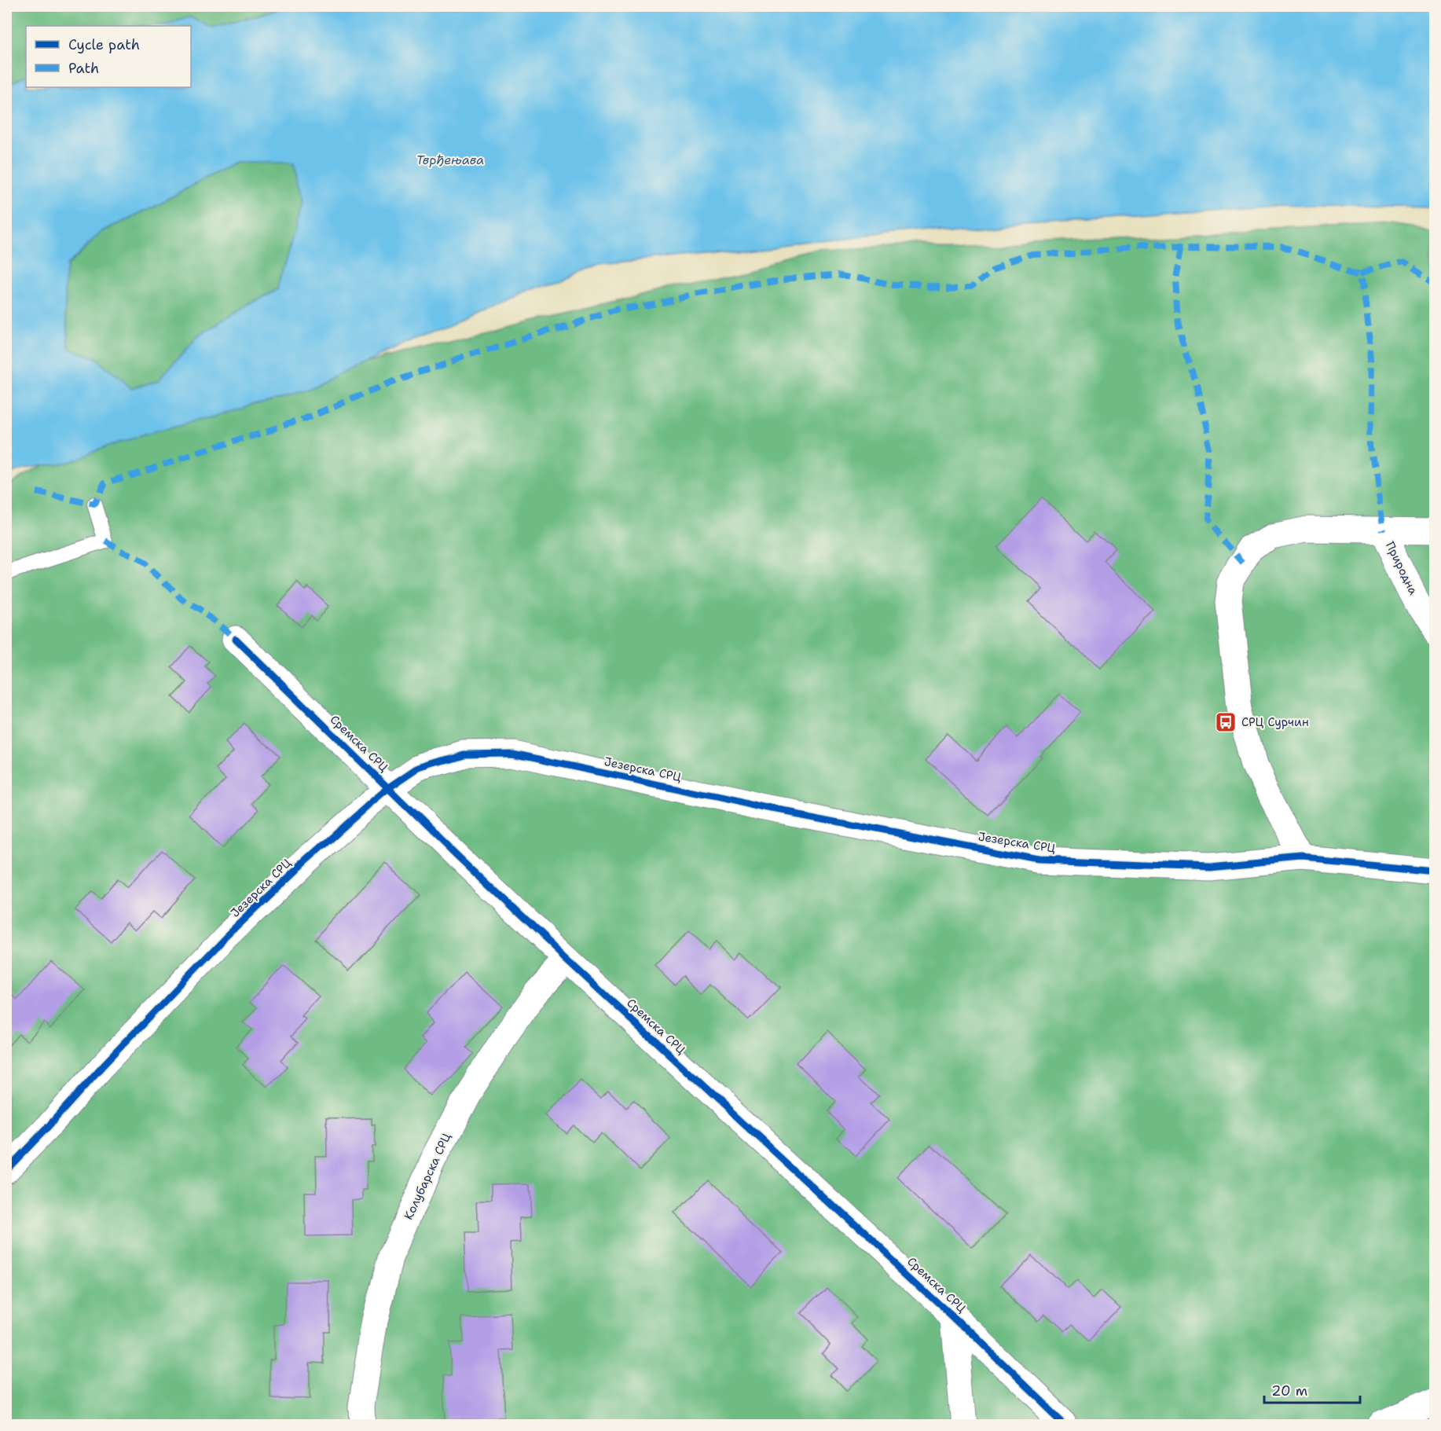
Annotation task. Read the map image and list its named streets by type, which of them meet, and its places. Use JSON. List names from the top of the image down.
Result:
{
  "streets": {
    "street": [
      "Природна",
      "Сремска СРЦ",
      "Језерска СРЦ",
      "Колубарска СРЦ"
    ]
  },
  "crossings": [
    ["Сремска СРЦ", "Језерска СРЦ"],
    ["Сремска СРЦ", "Колубарска СРЦ"]
  ],
  "water": ["Тврђењава"],
  "places": {
    "bus stop": ["СРЦ Сурчин"]
  },
  "legend": ["Cycle path", "Path"],
  "scale_bar": "20 m"
}
